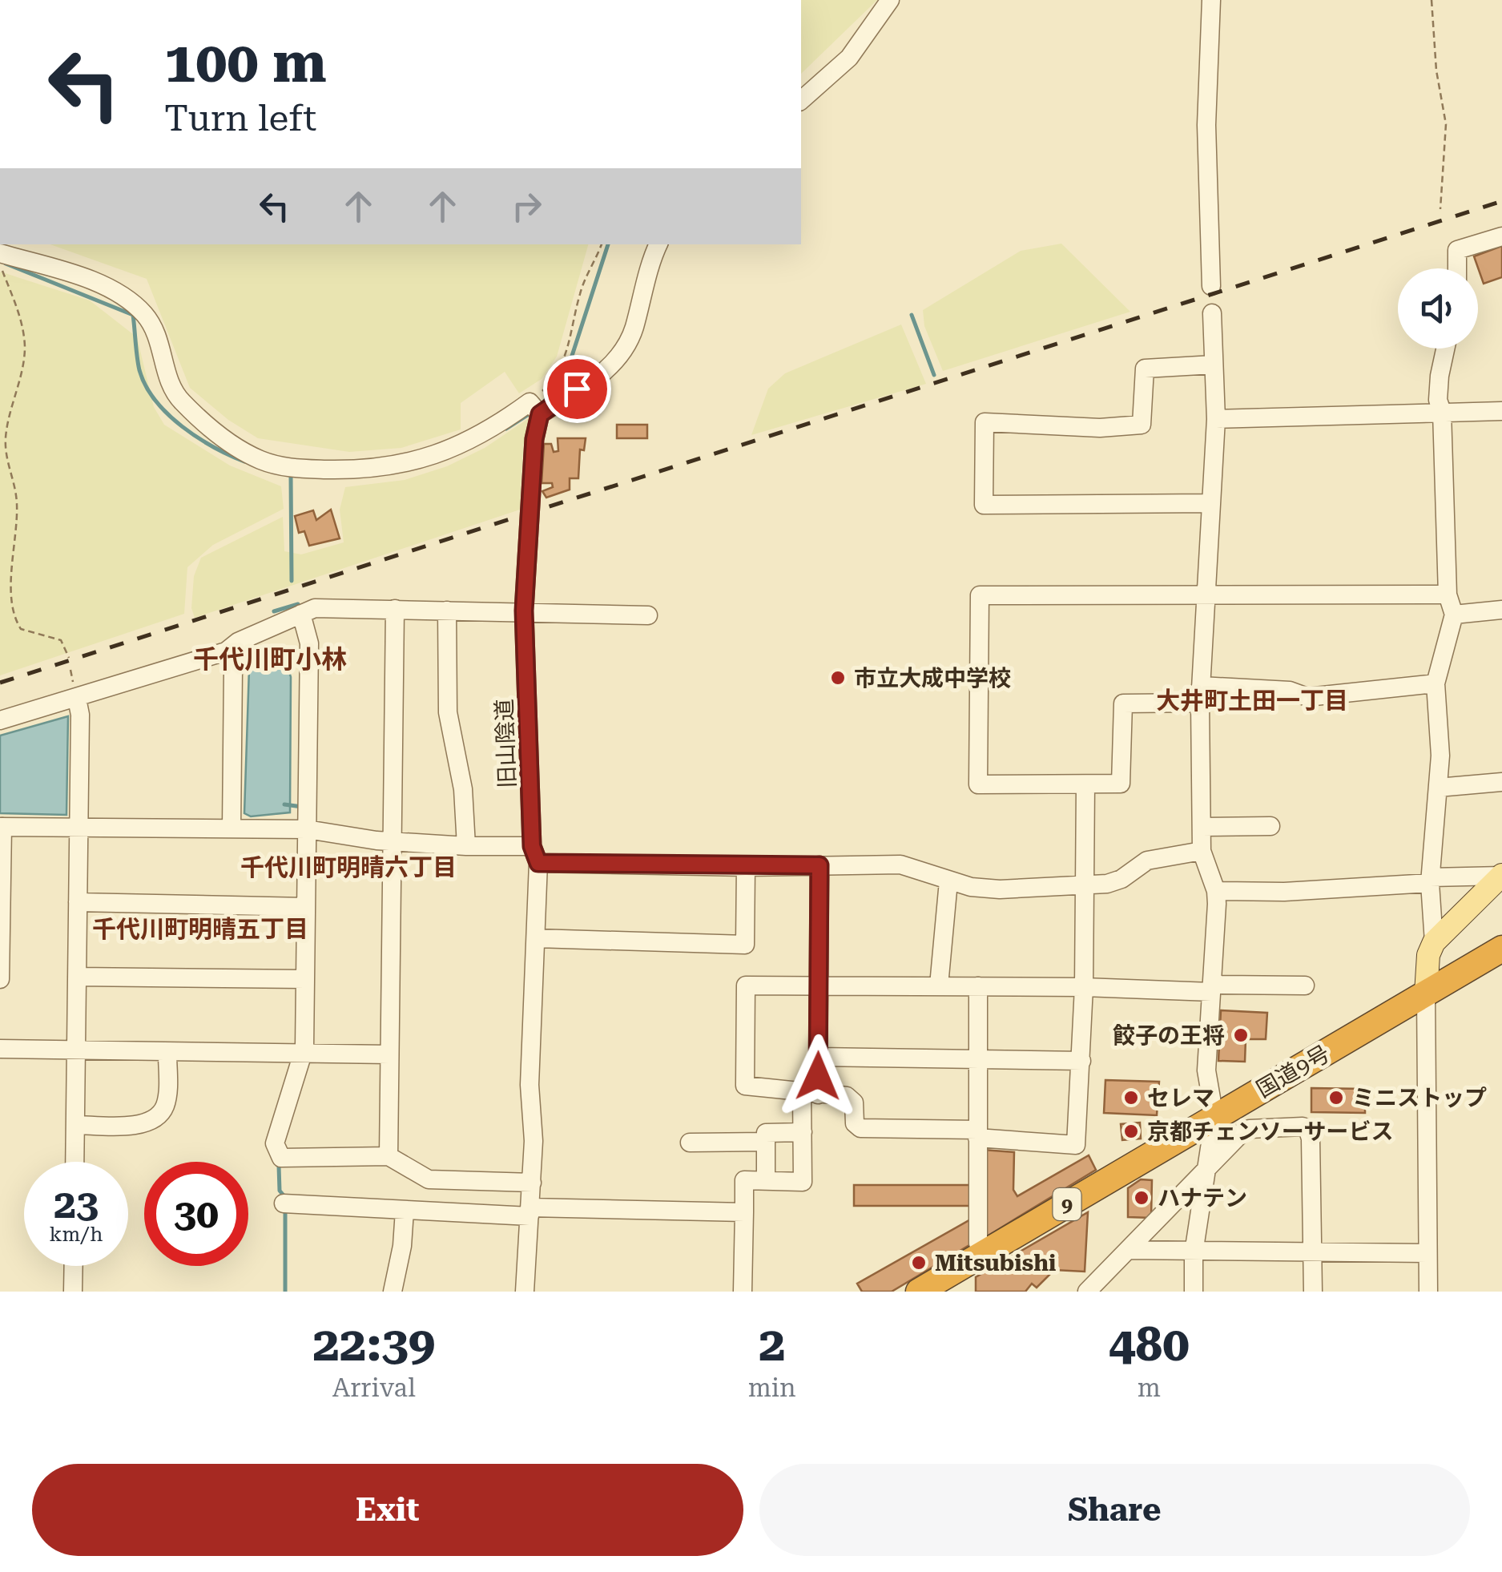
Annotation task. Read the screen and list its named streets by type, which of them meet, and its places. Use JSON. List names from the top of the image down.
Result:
{
  "streets": {
    "highway": ["国道9号", "9"],
    "street": ["旧山陰道"]
  },
  "districts": [
    "千代川町小林",
    "大井町土田一丁目",
    "千代川町明晴六丁目",
    "千代川町明晴五丁目"
  ],
  "places": [
    "市立大成中学校",
    "餃子の王将",
    "セレマ",
    "ミニストップ",
    "京都チェンソーサービス",
    "ハナテン",
    "Mitsubishi"
  ],
  "page": {
    "turn": ["100 m", "Turn left"],
    "speed": "23 km/h",
    "limit": "30",
    "eta": [
      "22:39",
      "Arrival",
      "2",
      "min",
      "480",
      "m"
    ],
    "buttons": ["Exit", "Share"]
  }
}
